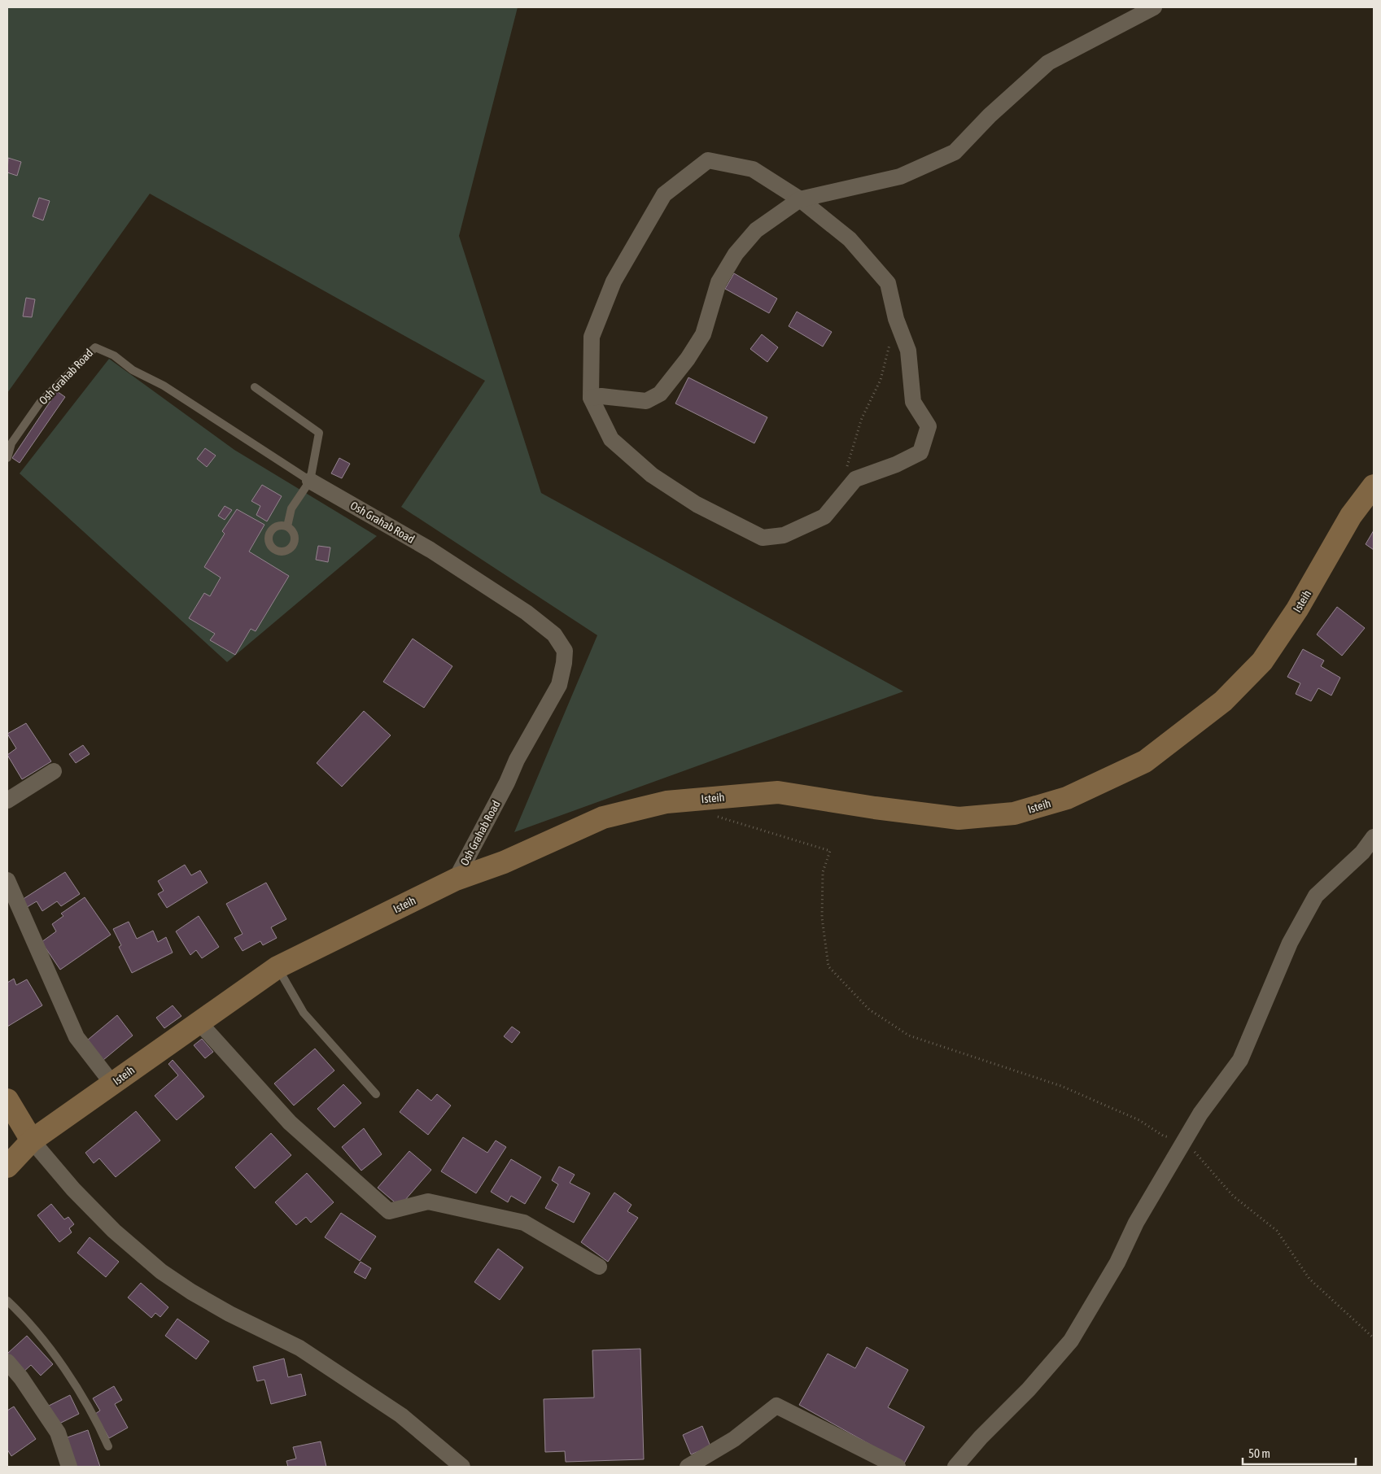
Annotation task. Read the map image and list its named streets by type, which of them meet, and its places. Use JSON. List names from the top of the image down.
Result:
{
  "streets": {
    "street": ["Osh Grahab Road", "Isteih"]
  },
  "crossings": [
    ["Osh Grahab Road", "Isteih"]
  ],
  "scale_bar": "50 m"
}
